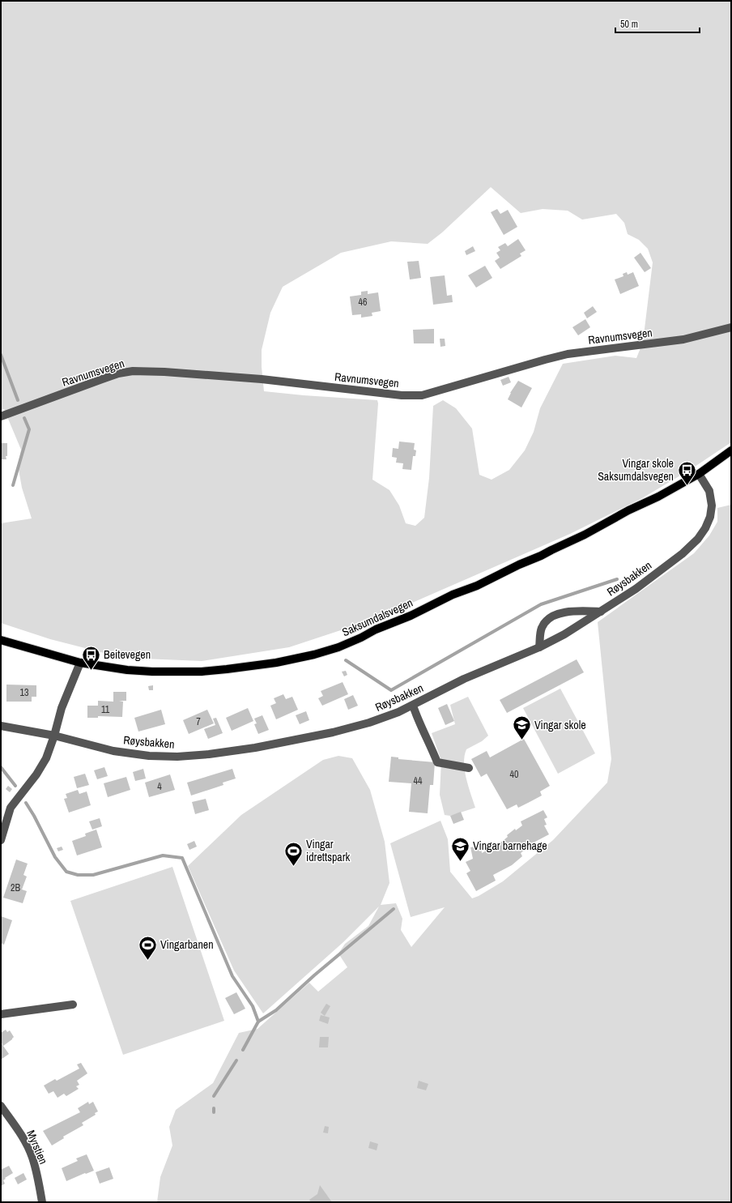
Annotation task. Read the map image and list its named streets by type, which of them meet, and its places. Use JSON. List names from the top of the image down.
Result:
{
  "streets": {
    "main road": ["Saksumdalsvegen"],
    "street": ["Ravnumsvegen", "Røysbakken", "Myrstien"]
  },
  "crossings": [
    ["Røysbakken", "Saksumdalsvegen"]
  ],
  "places": {
    "bus stop": ["Vingar skole Saksumdalsvegen", "Beitevegen"],
    "school or university": ["Vingar skole", "Vingar barnehage"],
    "sports": ["Vingar idrettspark", "Vingarbanen"]
  },
  "house_numbers": [
    "46",
    "13",
    "11",
    "7",
    "40",
    "44",
    "4",
    "2B"
  ],
  "scale_bar": "50 m"
}
